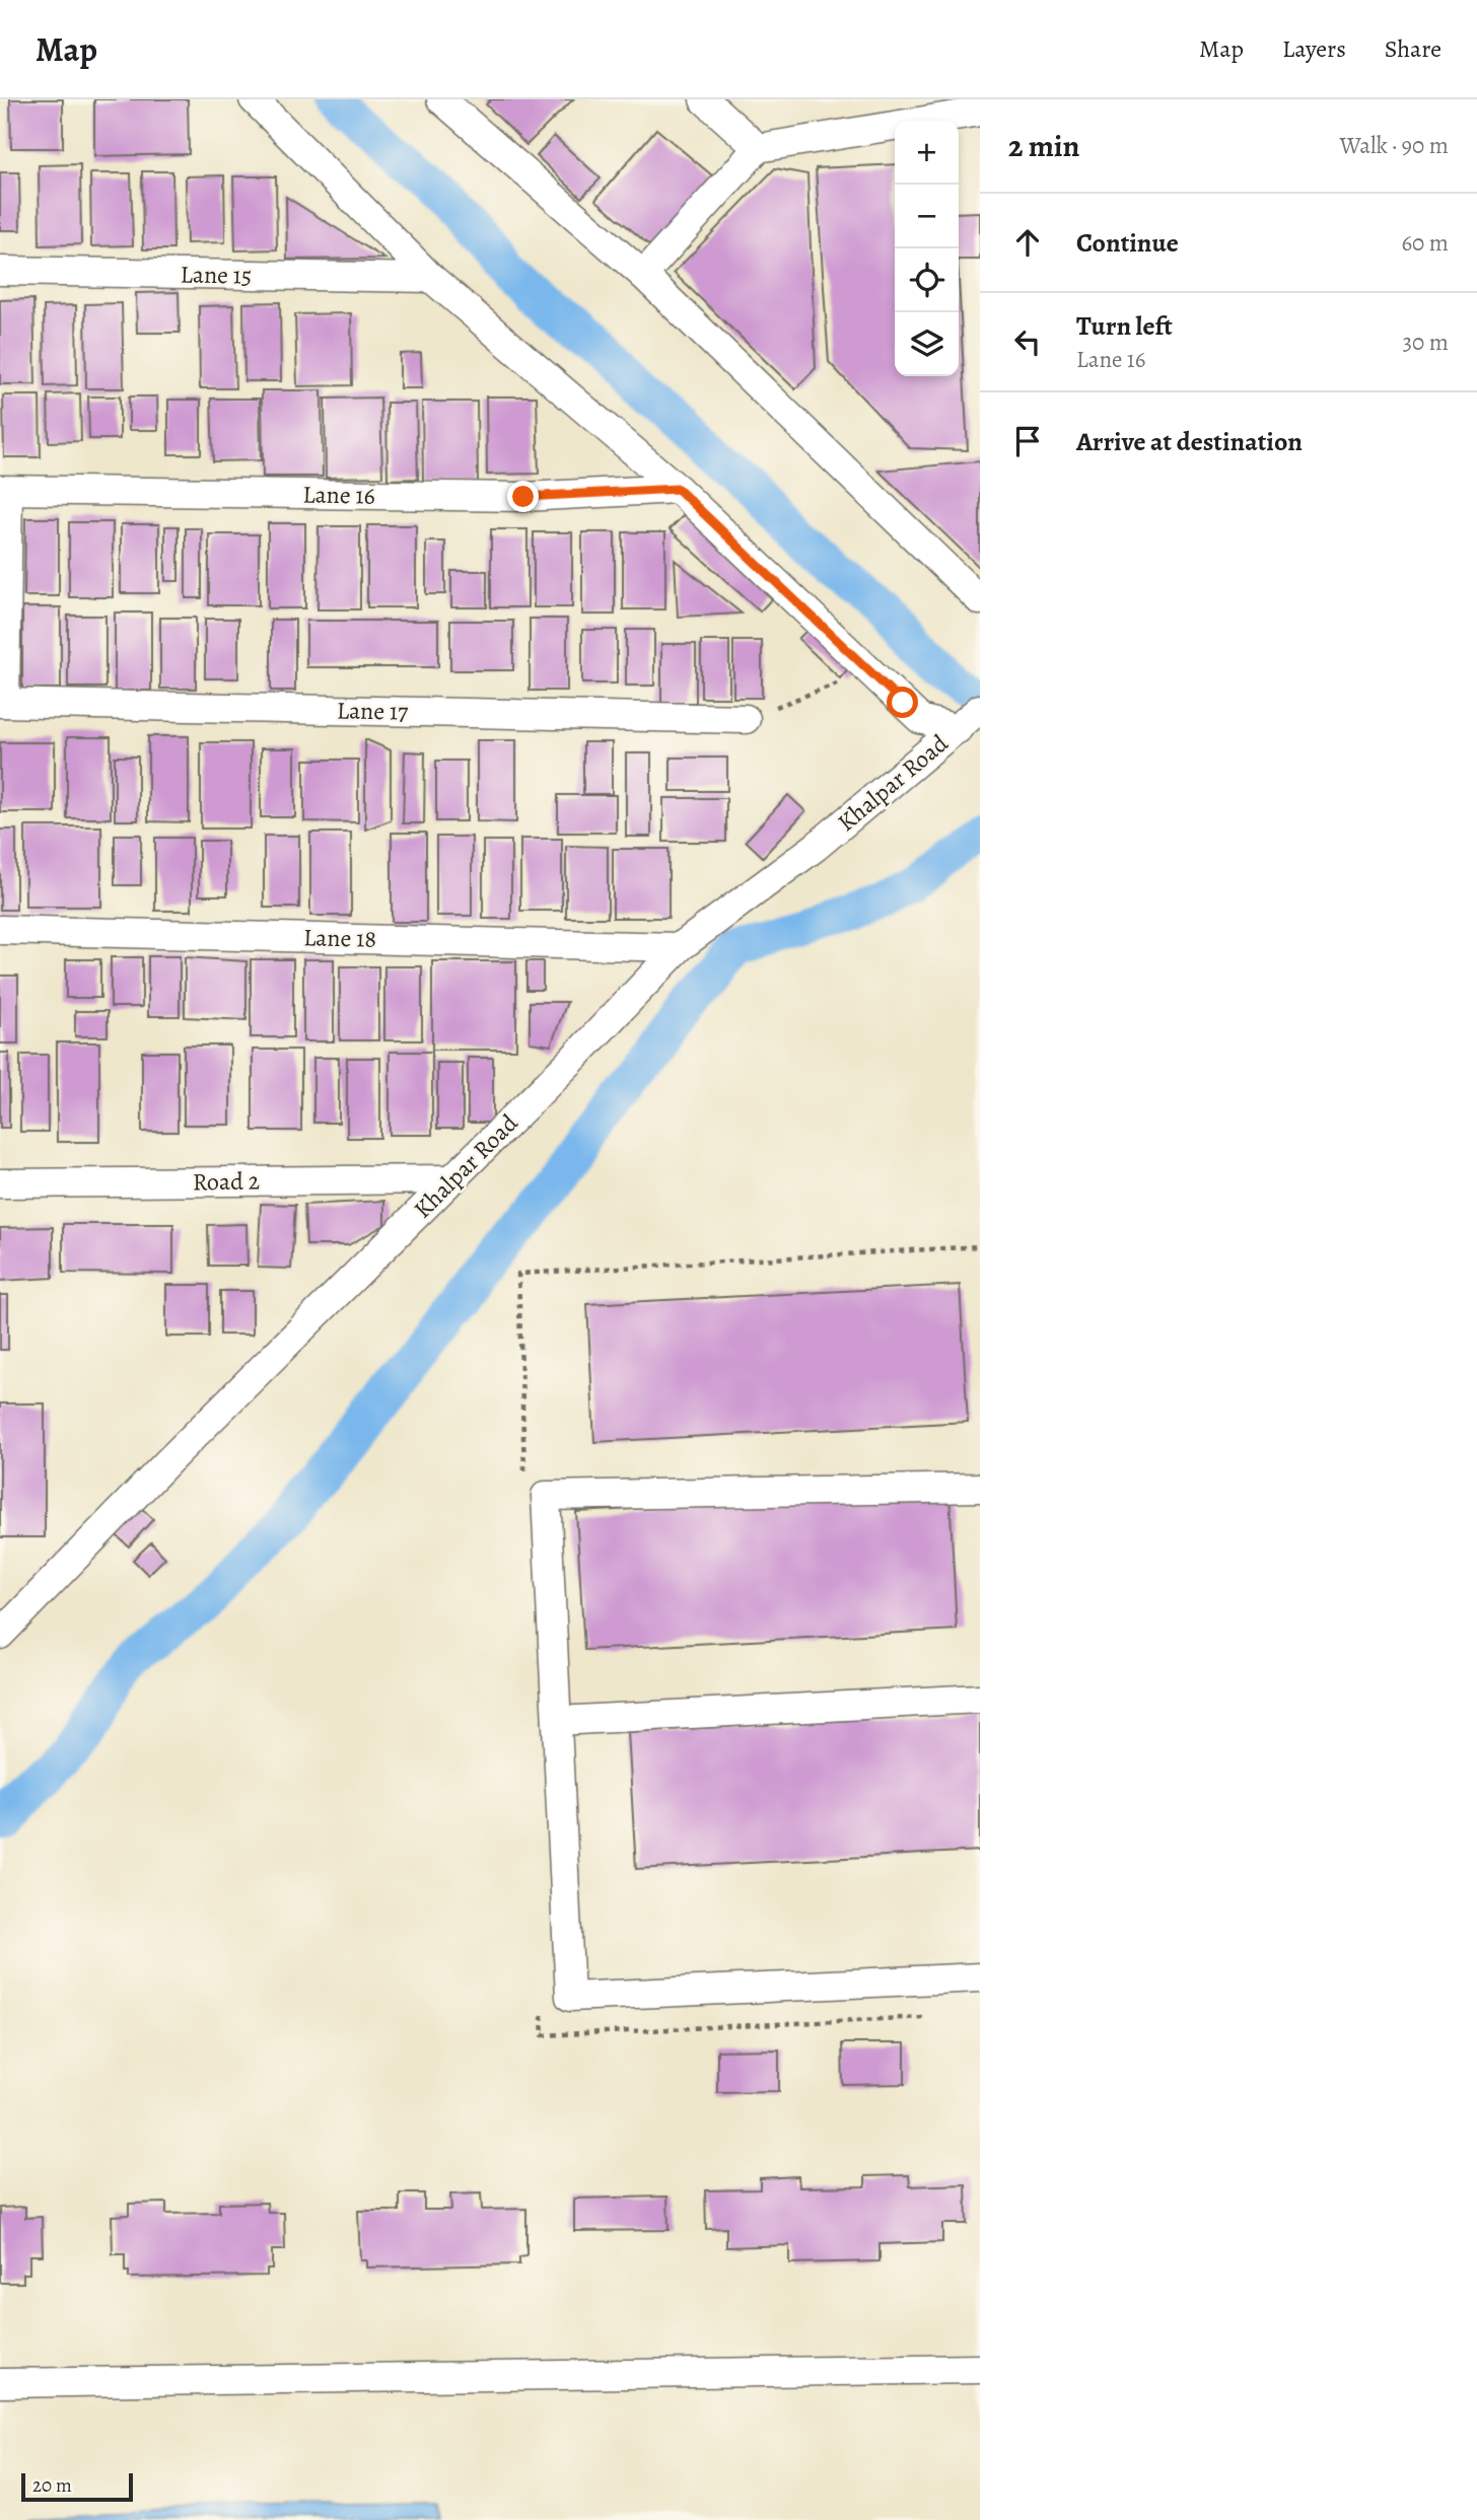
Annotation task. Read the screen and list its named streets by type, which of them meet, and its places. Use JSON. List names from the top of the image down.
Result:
{
  "streets": {
    "street": [
      "Lane 15",
      "Lane 16",
      "Lane 17",
      "Khalpar Road",
      "Lane 18",
      "Road 2"
    ]
  },
  "crossings": [
    ["Khalpar Road", "Lane 18"],
    ["Khalpar Road", "Road 2"]
  ],
  "scale_bar": "20 m",
  "page": {
    "header": "Map",
    "nav": ["Map", "Layers", "Share"],
    "heading": ["2 min", "Walk · 90 m"],
    "map_buttons": ["+", "−"],
    "list": [
      ["Continue", "60 m"],
      ["Turn left", "Lane 16", "30 m"],
      "Arrive at destination"
    ],
    "scale": "20 m"
  }
}
